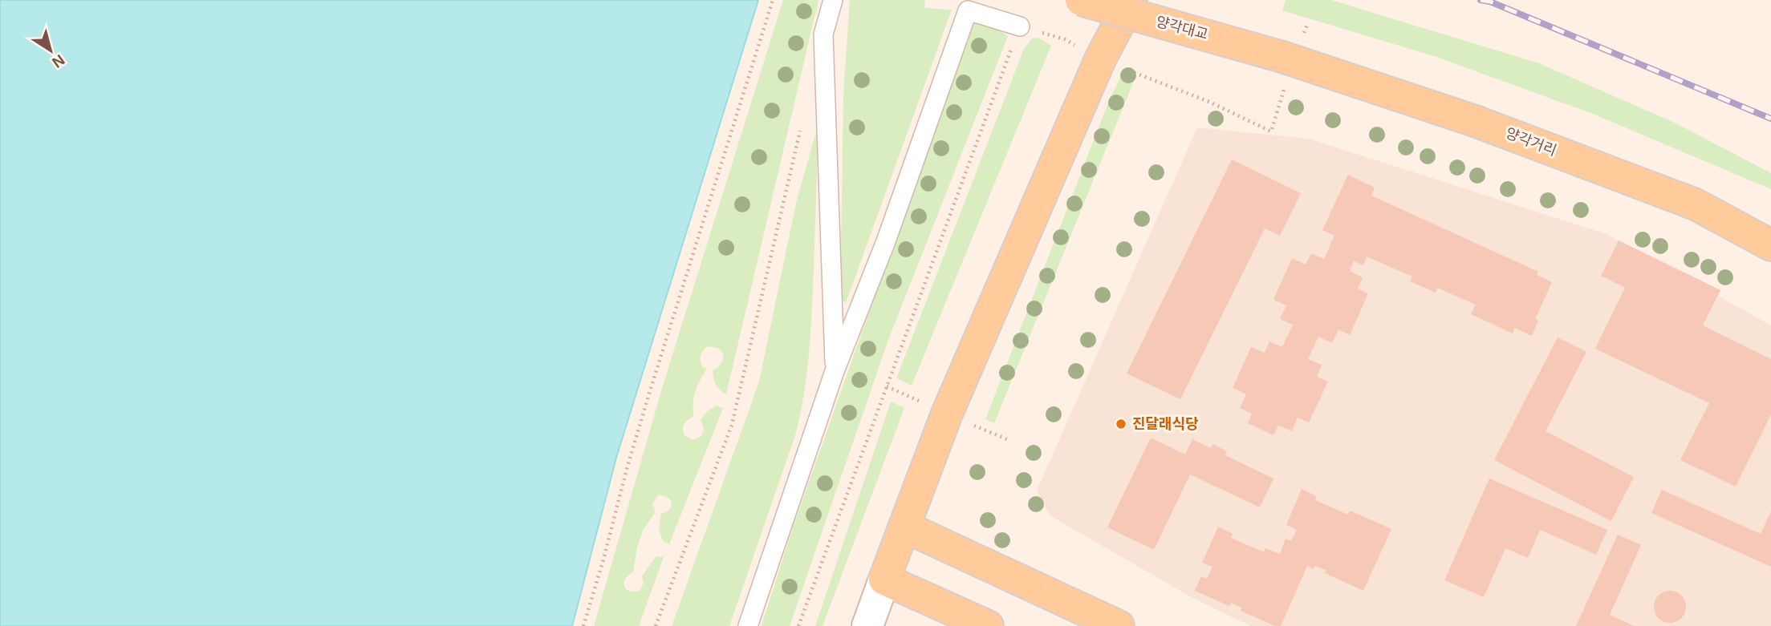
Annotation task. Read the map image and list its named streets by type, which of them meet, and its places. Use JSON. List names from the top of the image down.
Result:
{
  "streets": {
    "main road": ["양각대교", "양각거리"]
  },
  "crossings": [
    ["양각대교", "양각거리"]
  ],
  "places": ["진달래식당"],
  "north": "bottom right"
}
